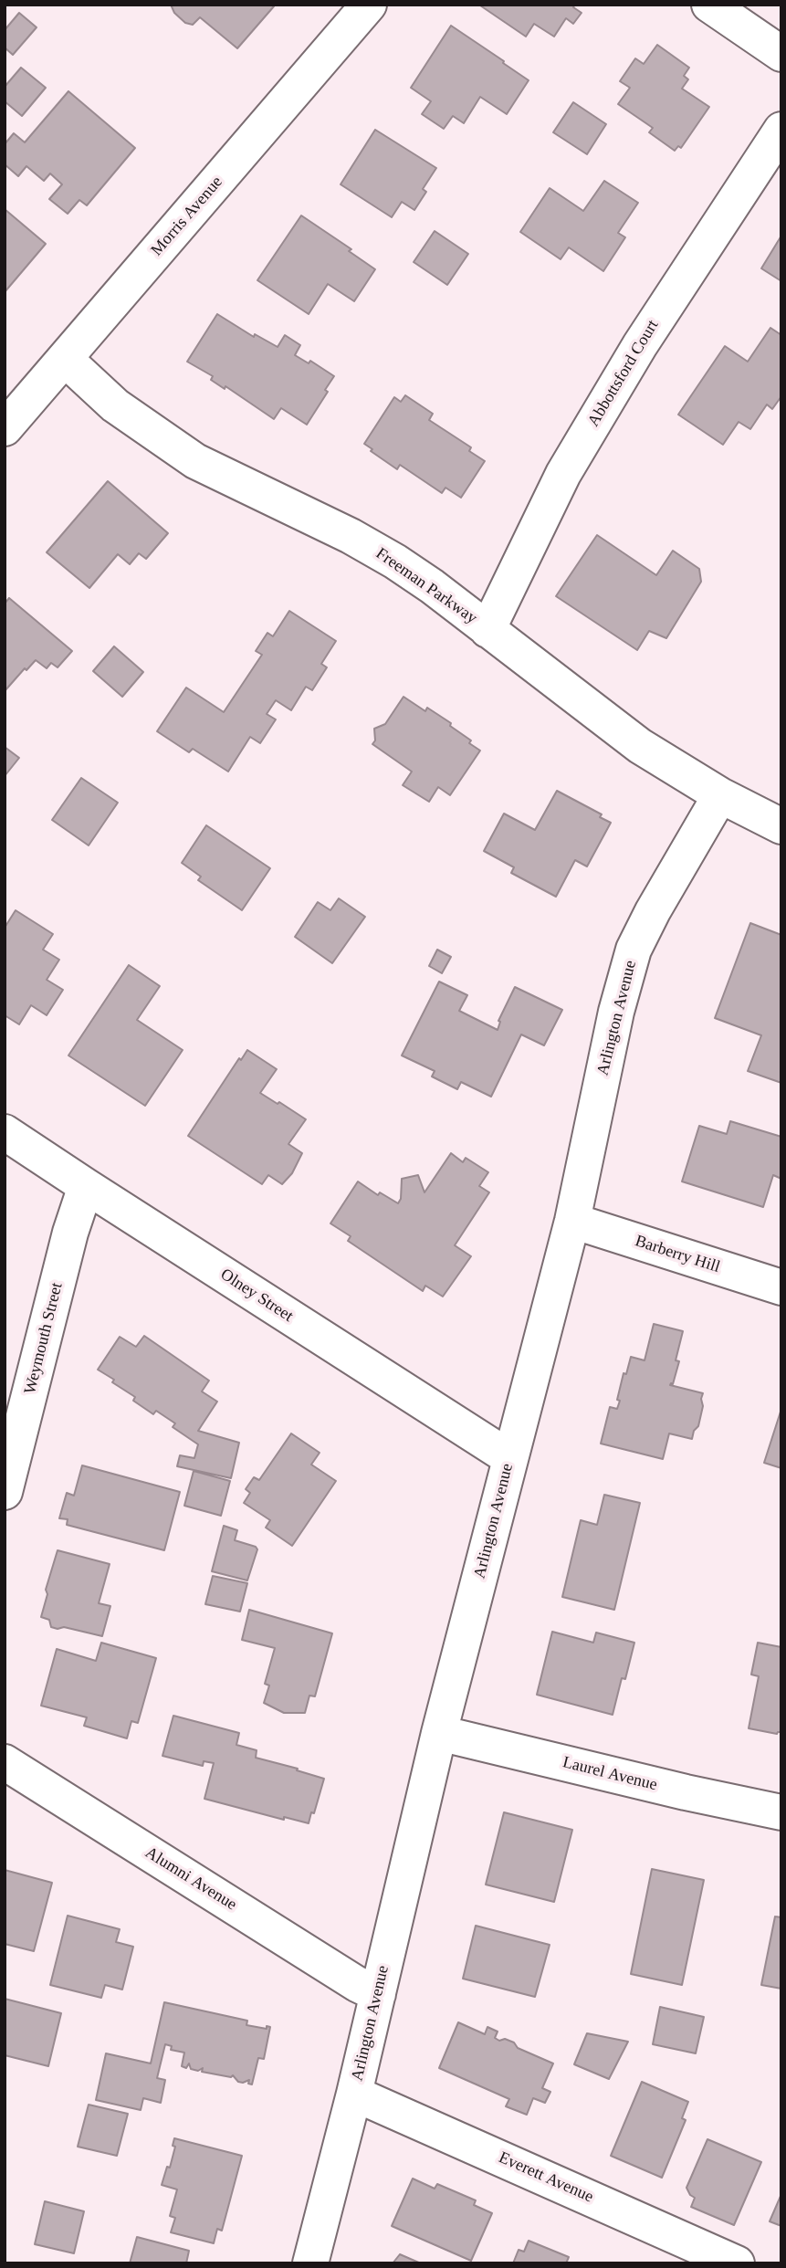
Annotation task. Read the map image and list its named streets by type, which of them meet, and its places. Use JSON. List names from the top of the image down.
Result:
{
  "streets": {
    "street": [
      "Morris Avenue",
      "Abbottsford Court",
      "Freeman Parkway",
      "Arlington Avenue",
      "Barberry Hill",
      "Olney Street",
      "Weymouth Street",
      "Laurel Avenue",
      "Alumni Avenue",
      "Everett Avenue"
    ]
  },
  "crossings": [
    ["Morris Avenue", "Freeman Parkway"],
    ["Abbottsford Court", "Freeman Parkway"],
    ["Freeman Parkway", "Arlington Avenue"],
    ["Arlington Avenue", "Barberry Hill"],
    ["Arlington Avenue", "Olney Street"],
    ["Arlington Avenue", "Laurel Avenue"],
    ["Arlington Avenue", "Alumni Avenue"],
    ["Arlington Avenue", "Everett Avenue"],
    ["Olney Street", "Weymouth Street"]
  ]
}
